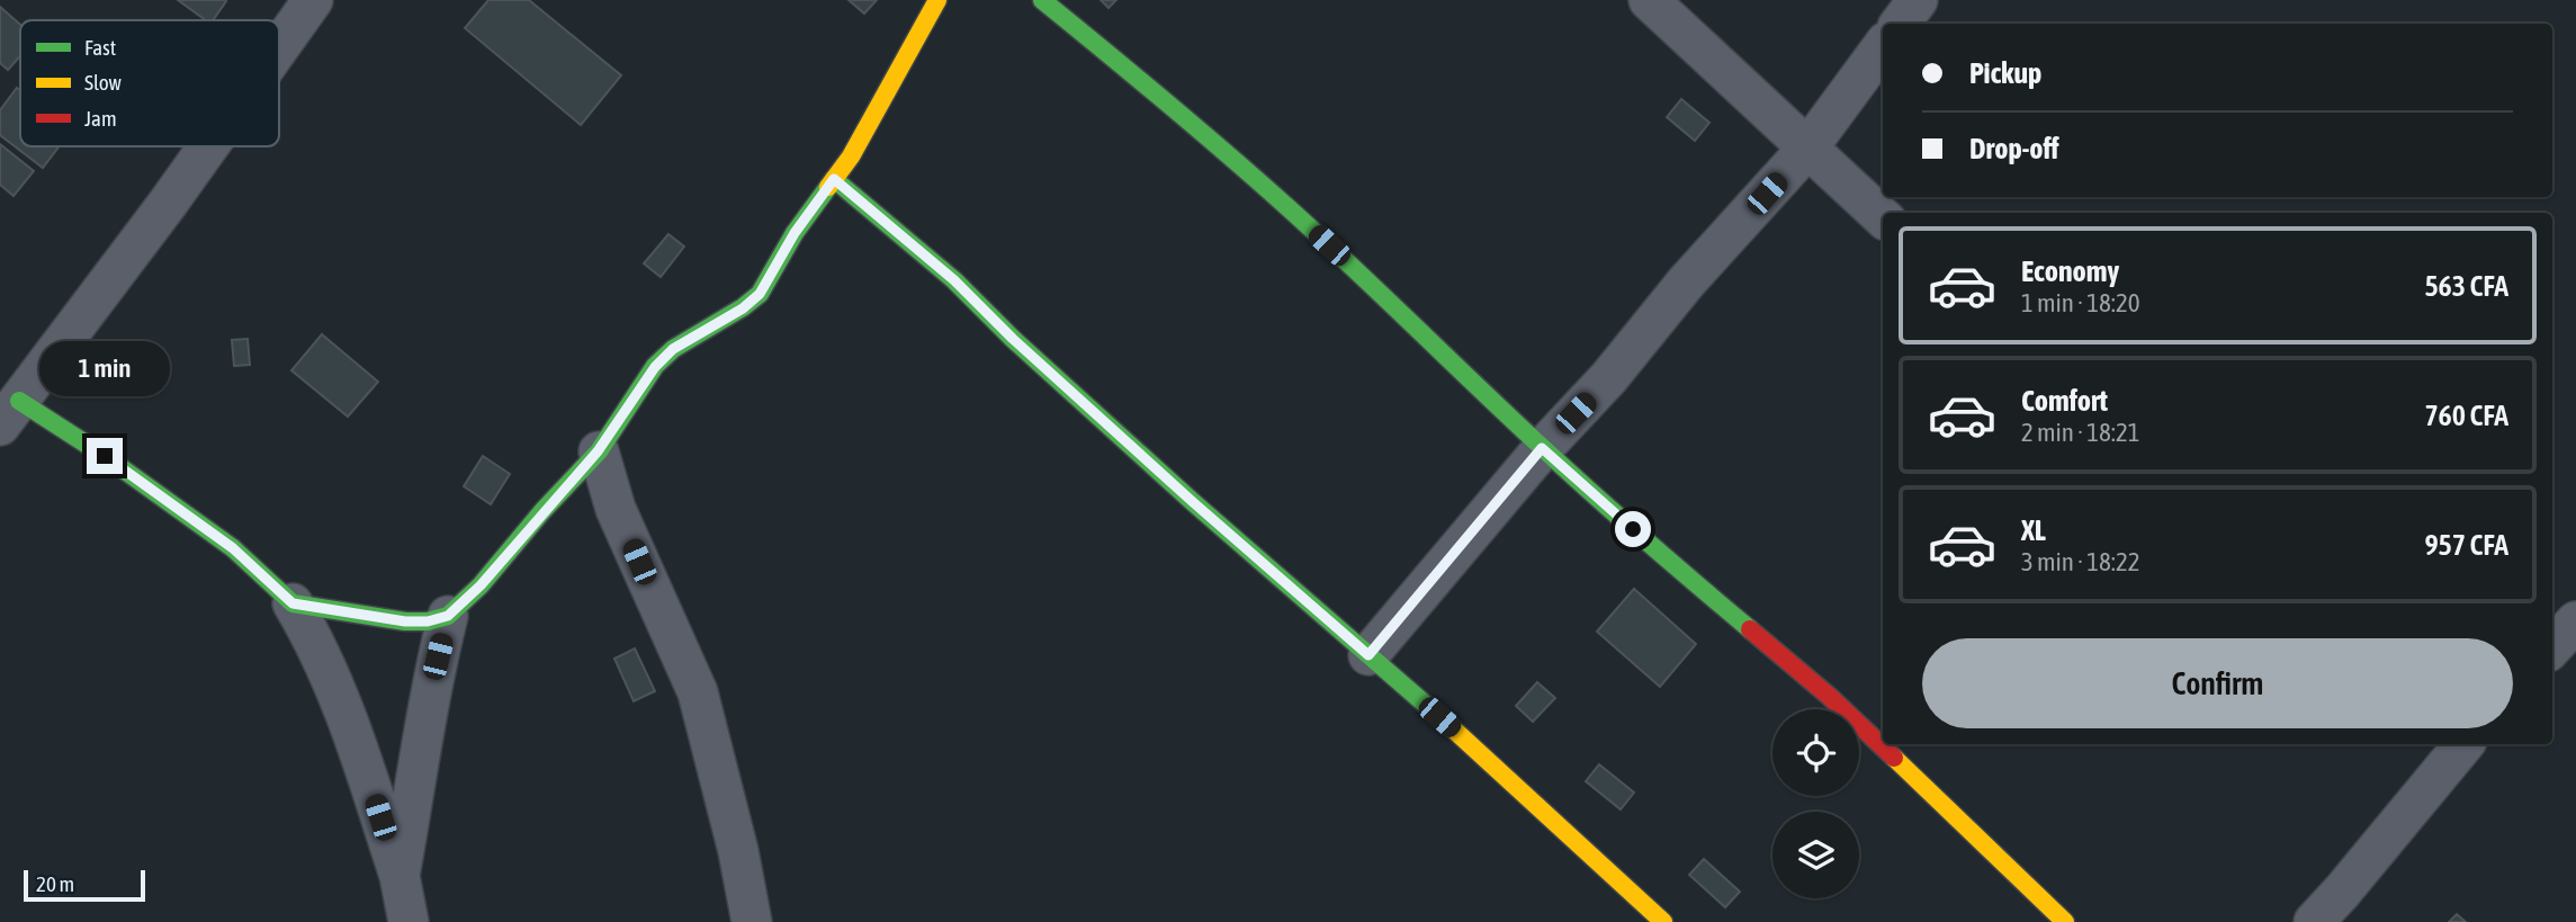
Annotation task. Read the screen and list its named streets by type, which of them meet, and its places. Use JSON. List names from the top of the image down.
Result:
{
  "legend": ["Fast", "Slow", "Jam"],
  "scale_bar": "20 m",
  "page": {
    "banner": ["Pickup", "Drop-off"],
    "list": [
      {
        "name": "Economy",
        "note": "1 min · 18:20",
        "value": "563 CFA"
      },
      {
        "name": "Comfort",
        "note": "2 min · 18:21",
        "value": "760 CFA"
      },
      {
        "name": "XL",
        "note": "3 min · 18:22",
        "value": "957 CFA"
      }
    ],
    "bubble": "1 min",
    "buttons": "Confirm",
    "scale": "20 m"
  }
}
